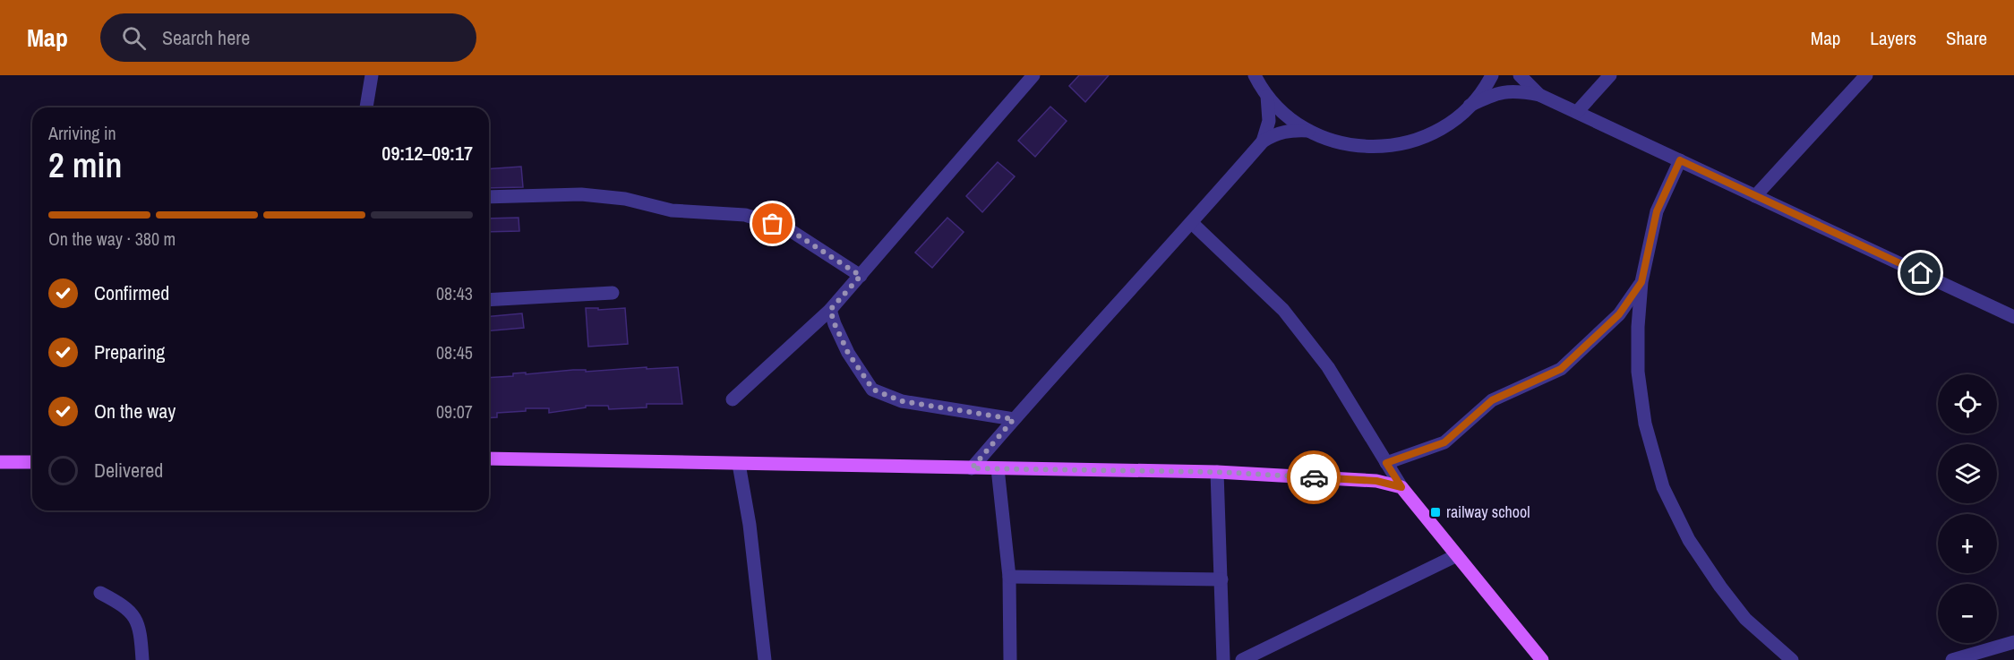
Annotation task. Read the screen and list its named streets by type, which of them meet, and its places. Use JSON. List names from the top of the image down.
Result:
{
  "places": {
    "transit": ["railway school"]
  },
  "page": {
    "header": "Map",
    "search": "Search here",
    "nav": ["Map", "Layers", "Share"],
    "heading": ["2 min", "Arriving in", "09:12–09:17"],
    "bar": "On the way · 380 m",
    "list": [
      ["Confirmed", "08:43"],
      ["Preparing", "08:45"],
      ["On the way", "09:07"],
      "Delivered"
    ],
    "map_buttons": ["+", "−"]
  }
}
